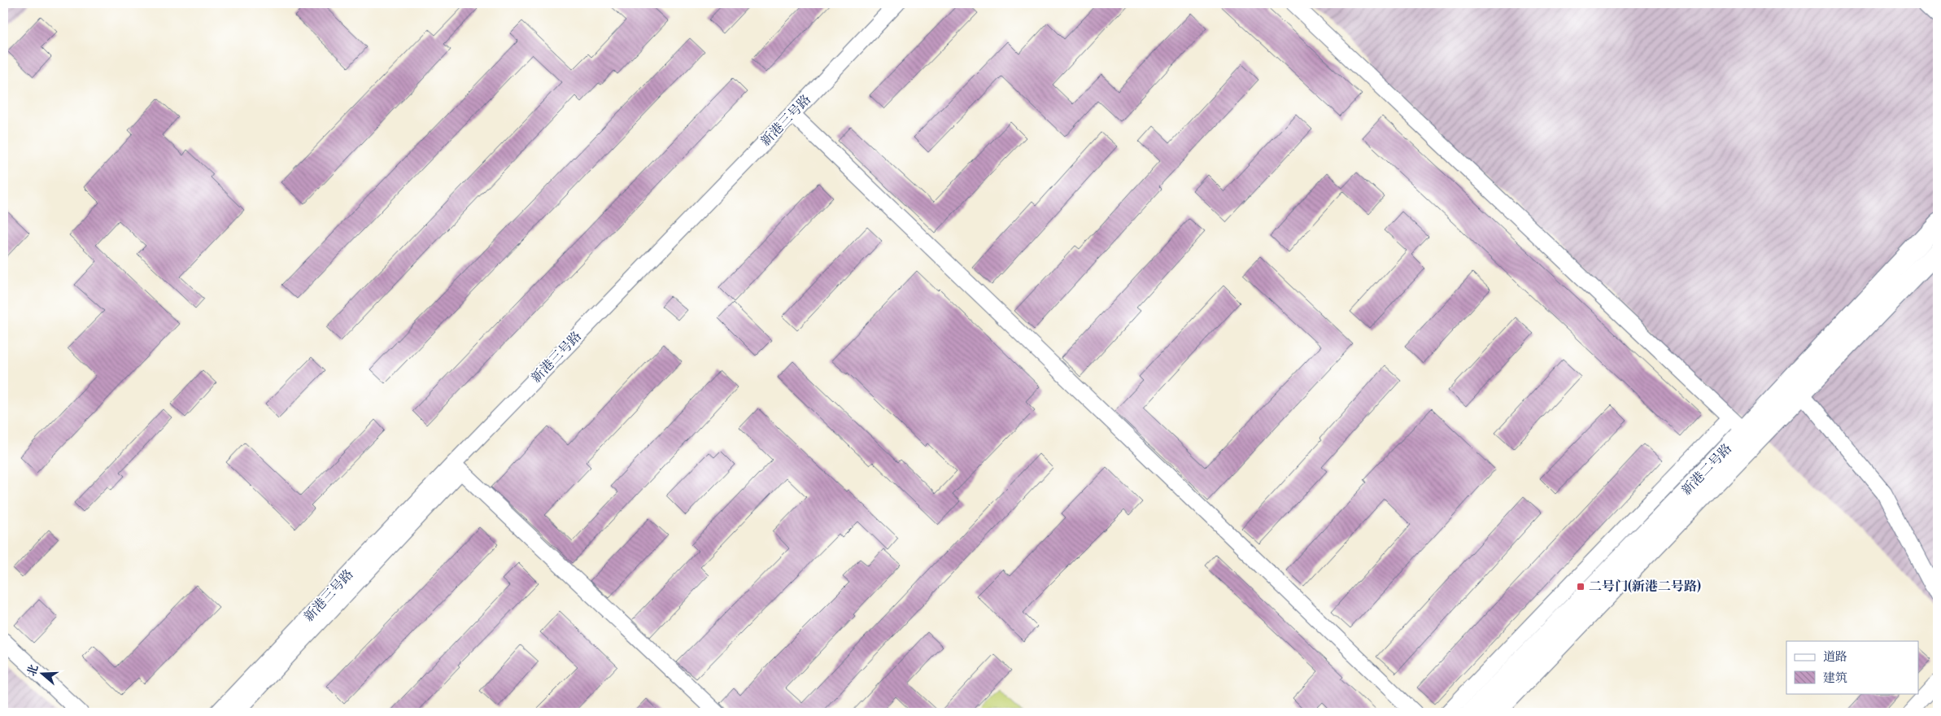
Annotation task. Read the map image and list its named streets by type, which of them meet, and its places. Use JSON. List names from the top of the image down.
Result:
{
  "streets": {
    "main road": ["新港二号路"],
    "street": ["新港三号路"]
  },
  "places": {
    "transit": ["二号门(新港二号路)"]
  },
  "legend": ["道路", "建筑"],
  "north": "left"
}
